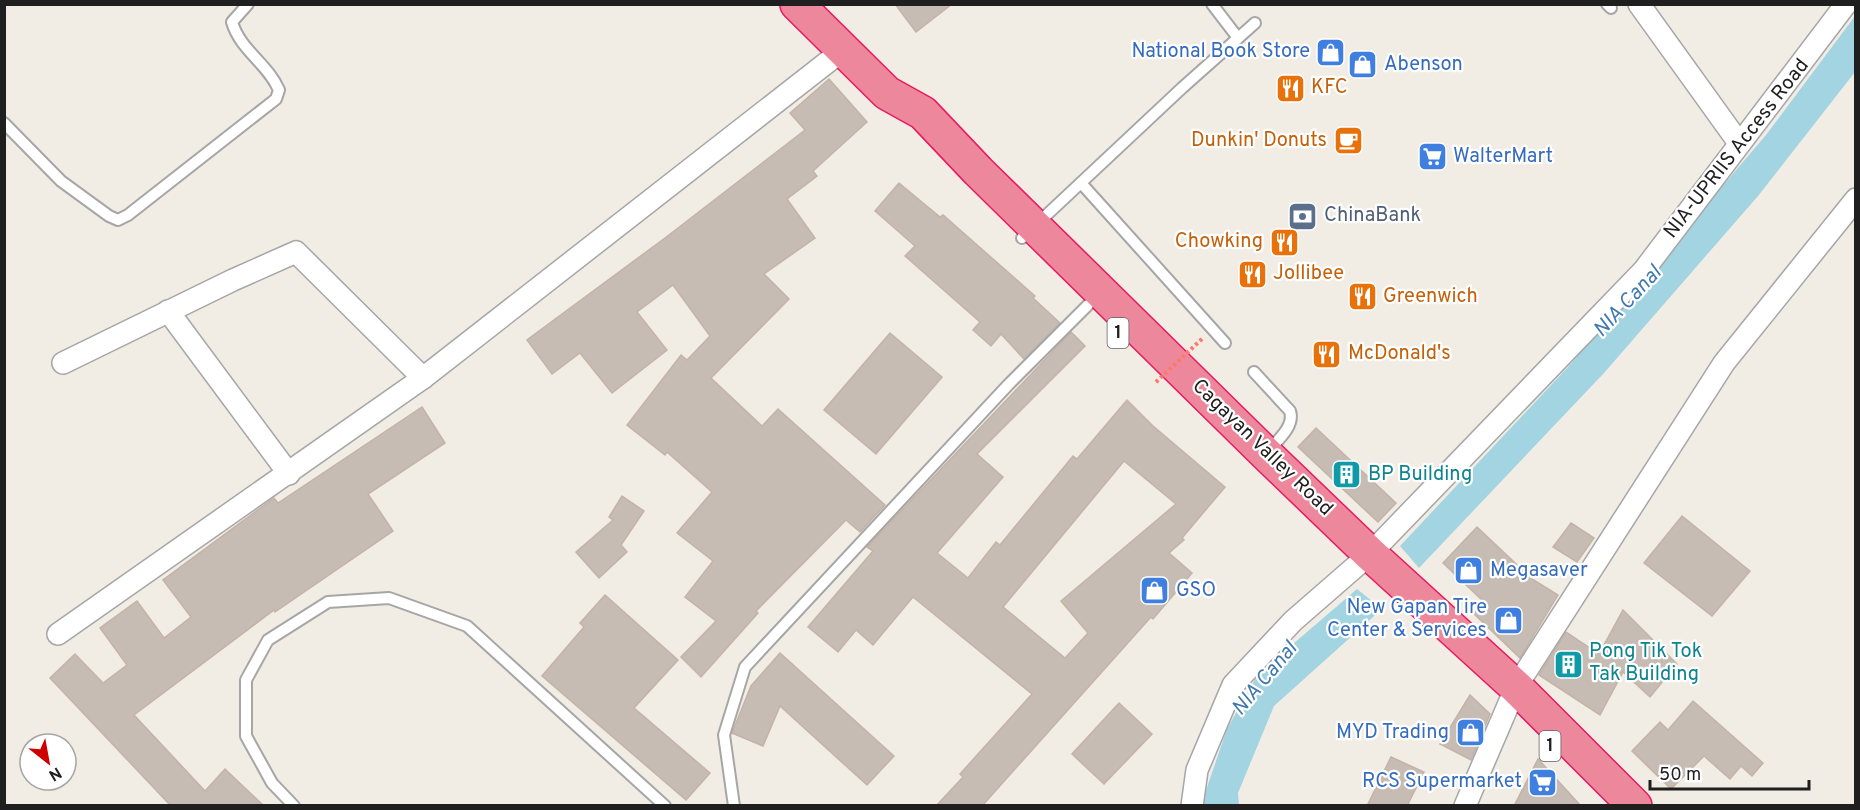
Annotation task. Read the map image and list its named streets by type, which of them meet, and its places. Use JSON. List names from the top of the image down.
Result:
{
  "streets": {
    "highway": ["1", "Cagayan Valley Road"],
    "street": ["NIA-UPRIIS Access Road"]
  },
  "crossings": [
    ["NIA-UPRIIS Access Road", "Cagayan Valley Road"]
  ],
  "water": ["NIA Canal"],
  "places": {
    "shop": [
      "National Book Store",
      "Abenson",
      "Megasaver",
      "GSO",
      "New Gapan Tire Center & Services",
      "MYD Trading"
    ],
    "restaurant": [
      "KFC",
      "Chowking",
      "Jollibee",
      "Greenwich",
      "McDonald's"
    ],
    "cafe": ["Dunkin' Donuts"],
    "supermarket": ["WalterMart", "RCS Supermarket"],
    "bank": ["ChinaBank"],
    "building": ["BP Building", "Pong Tik Tok Tak Building"]
  },
  "scale_bar": "50 m",
  "north": "bottom right"
}
